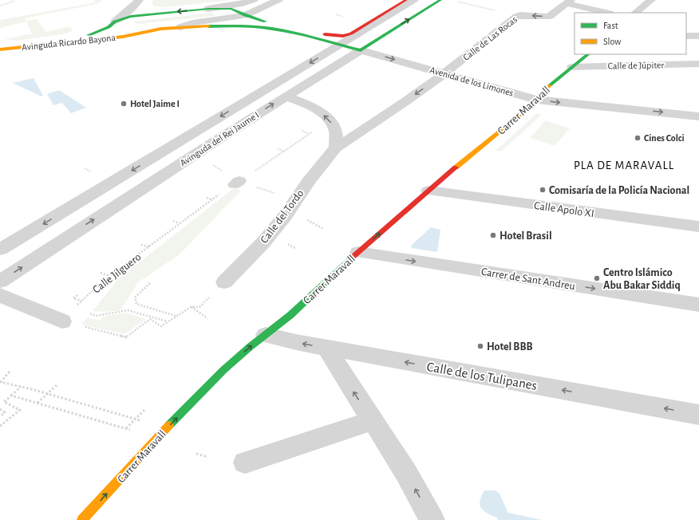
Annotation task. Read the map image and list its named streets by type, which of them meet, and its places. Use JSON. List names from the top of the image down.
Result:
{
  "streets": {
    "main road": ["Avinguda Ricardo Bayona", "Carrer Maravall", "Avinguda del Rei Jaume I"],
    "street": [
      "Calle de Las Rocas",
      "Calle de Júpiter",
      "Avenida de los Limones",
      "Calle Apolo XI",
      "Calle del Tordo",
      "Carrer de Sant Andreu",
      "Calle de los Tulipanes"
    ],
    "path": ["Calle Jilguero"]
  },
  "crossings": [
    ["Calle de Las Rocas", "Avenida de los Limones"],
    ["Calle de Las Rocas", "Calle del Tordo"],
    ["Avinguda Ricardo Bayona", "Avenida de los Limones"],
    ["Avinguda Ricardo Bayona", "Avinguda del Rei Jaume I"],
    ["Calle de Júpiter", "Carrer Maravall"],
    ["Avenida de los Limones", "Carrer Maravall"],
    ["Avenida de los Limones", "Avinguda del Rei Jaume I"],
    ["Avenida de los Limones", "Calle del Tordo"],
    ["Carrer Maravall", "Calle Apolo XI"],
    ["Carrer Maravall", "Carrer de Sant Andreu"],
    ["Carrer Maravall", "Calle de los Tulipanes"]
  ],
  "one_way": [
    "Calle de Las Rocas",
    "Avenida de los Limones",
    "Carrer Maravall",
    "Carrer de Sant Andreu",
    "Calle de los Tulipanes"
  ],
  "districts": ["PLA DE MARAVALL"],
  "places": [
    "Hotel Jaime I",
    "Cines Colci",
    "Comisaría de la Policía Nacional",
    "Hotel Brasil",
    "Centro Islámico Abu Bakar Siddiq",
    "Hotel BBB"
  ],
  "legend": ["Fast", "Slow"]
}
